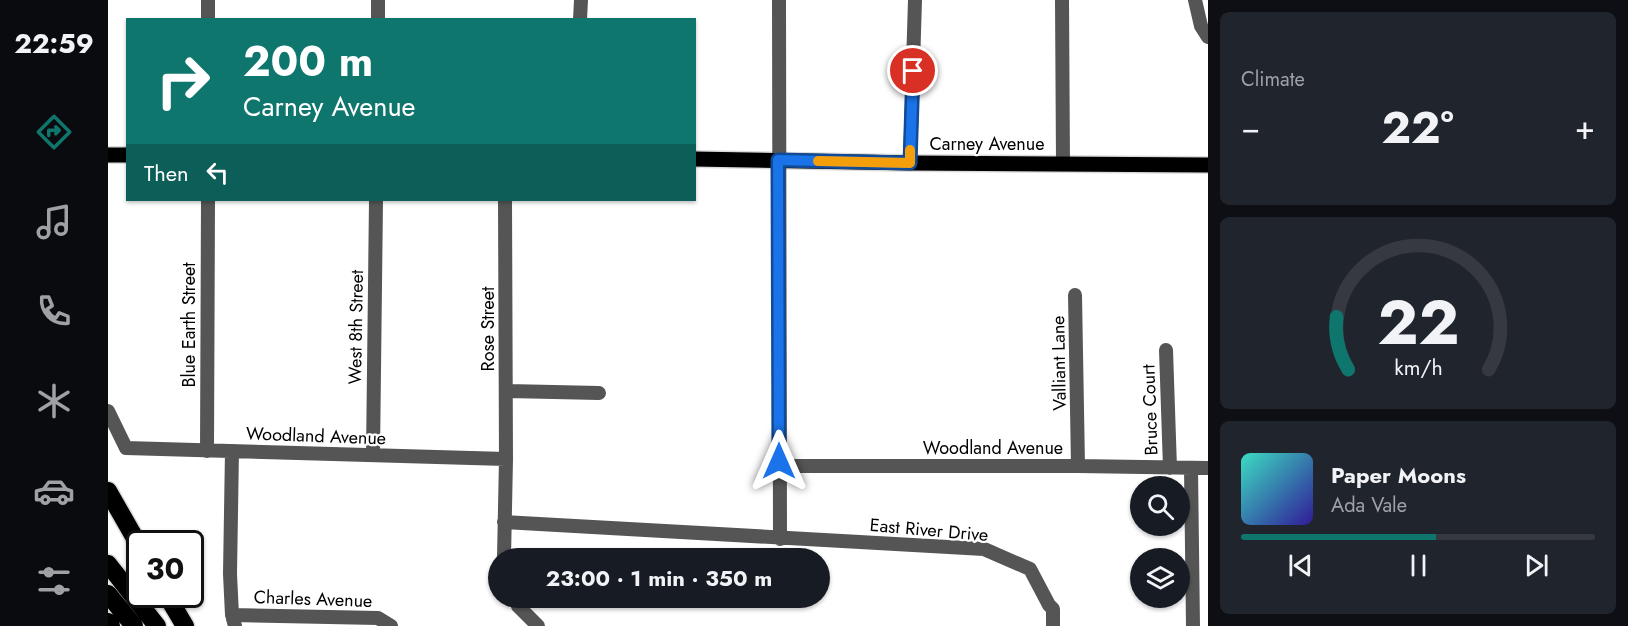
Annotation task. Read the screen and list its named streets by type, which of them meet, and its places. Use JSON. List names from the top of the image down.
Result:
{
  "streets": {
    "main road": ["Carney Avenue"],
    "street": [
      "Blue Earth Street",
      "West 8th Street",
      "Rose Street",
      "Valliant Lane",
      "Bruce Court",
      "Woodland Avenue",
      "East River Drive",
      "Charles Avenue"
    ]
  },
  "crossings": [
    ["Blue Earth Street", "Woodland Avenue"],
    ["West 8th Street", "Woodland Avenue"],
    ["Rose Street", "Woodland Avenue"],
    ["Valliant Lane", "Woodland Avenue"],
    ["Bruce Court", "Woodland Avenue"]
  ],
  "page": {
    "tabs": "22:59",
    "tile": "Climate",
    "turn": ["200 m", "Carney Avenue"],
    "heat": ["−", "22°", "+"],
    "then": "Then",
    "song": ["Paper Moons", "Ada Vale"],
    "limit": "30",
    "trip": "23:00 · 1 min · 350 m",
    "gauge": ["22", "km/h"]
  }
}
